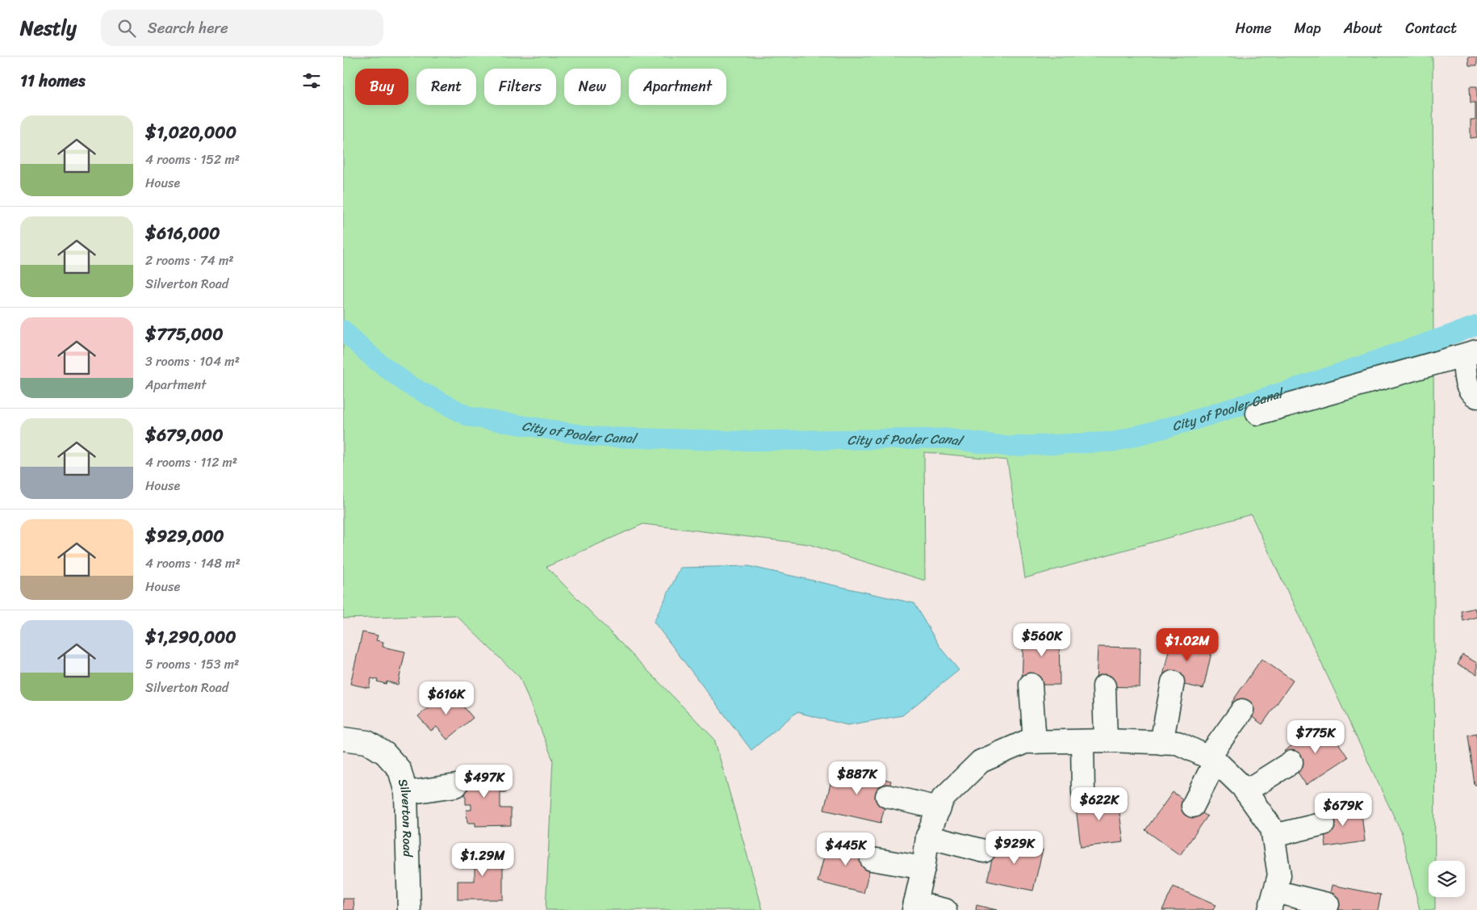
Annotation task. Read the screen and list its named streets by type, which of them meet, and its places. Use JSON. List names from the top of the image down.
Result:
{
  "streets": {
    "street": ["Silverton Road"]
  },
  "water": ["City of Pooler Canal"],
  "page": {
    "header": "Nestly",
    "search": "Search here",
    "nav": [
      "Home",
      "Map",
      "About",
      "Contact"
    ],
    "heading": "11 homes",
    "chip": [
      "Buy",
      "Rent",
      "Filters",
      "New",
      "Apartment"
    ],
    "list": [
      {
        "name": "$1,020,000",
        "note": "4 rooms · 152 m² · House"
      },
      {
        "name": "$616,000",
        "note": "2 rooms · 74 m² · Silverton Road"
      },
      {
        "name": "$775,000",
        "note": "3 rooms · 104 m² · Apartment"
      },
      {
        "name": "$679,000",
        "note": "4 rooms · 112 m² · House"
      },
      {
        "name": "$929,000",
        "note": "4 rooms · 148 m² · House"
      },
      {
        "name": "$1,290,000",
        "note": "5 rooms · 153 m² · Silverton Road"
      }
    ],
    "price": [
      "$560K",
      "$1.02M",
      "$616K",
      "$775K",
      "$887K",
      "$497K",
      "$622K",
      "$679K",
      "$929K",
      "$445K",
      "$1.29M"
    ]
  }
}
